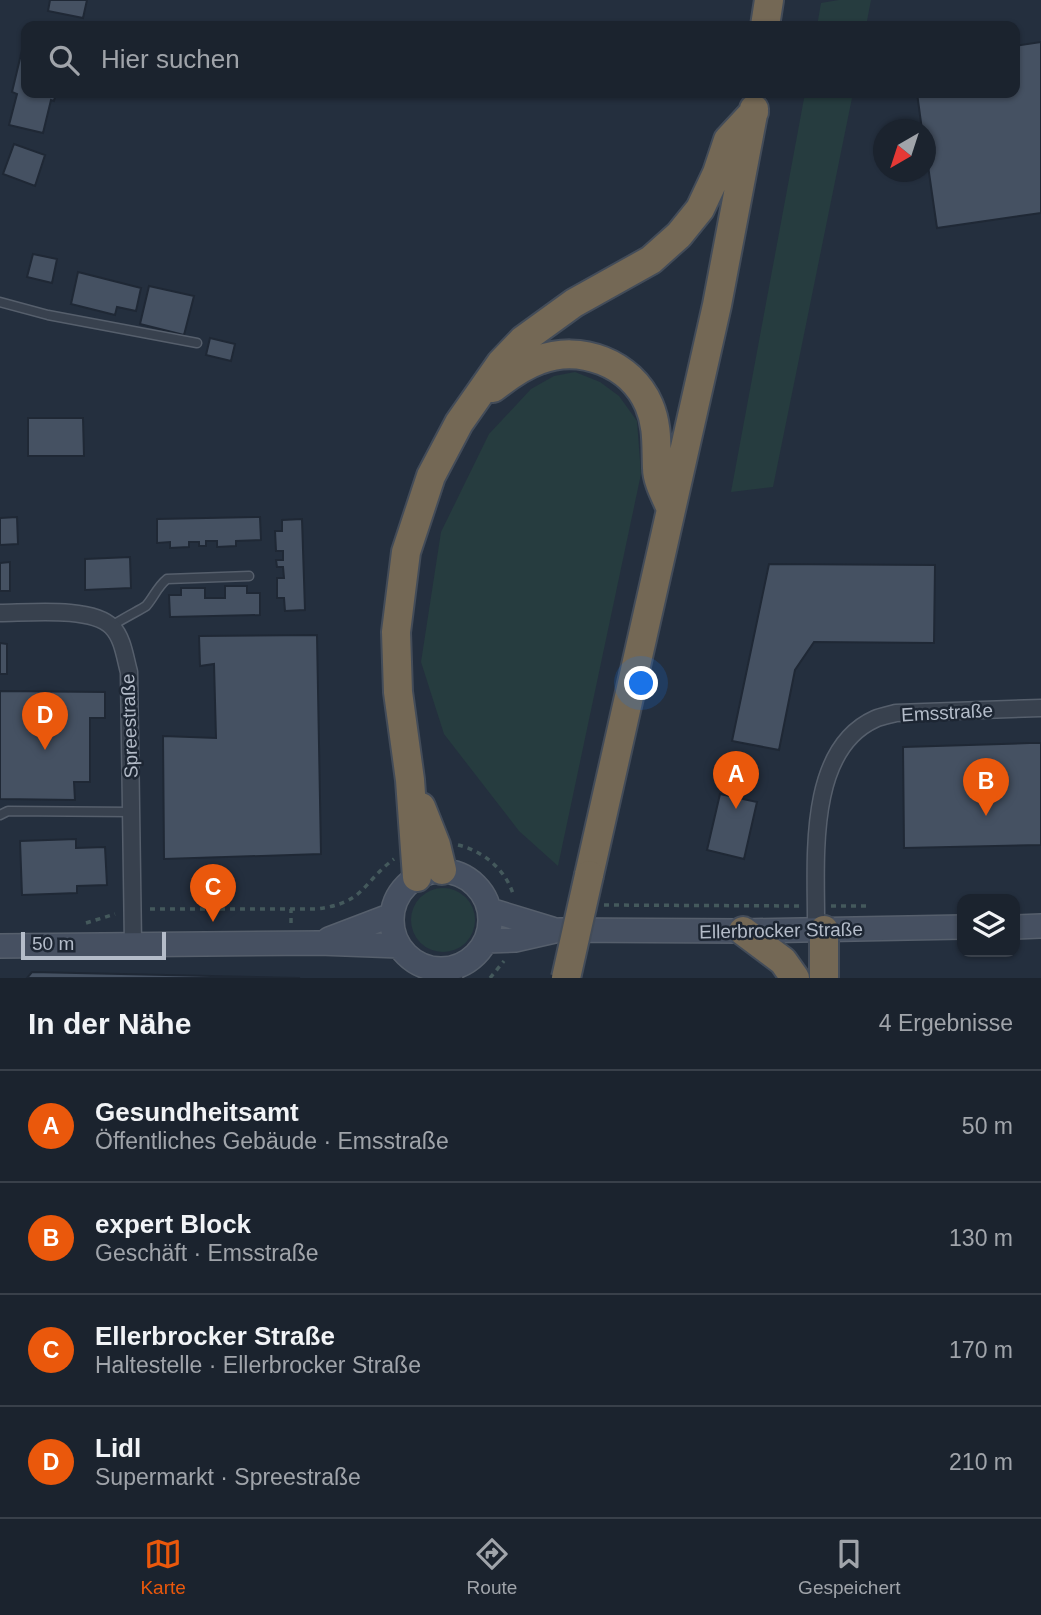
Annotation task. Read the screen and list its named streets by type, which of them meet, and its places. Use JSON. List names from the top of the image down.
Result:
{
  "streets": {
    "main road": ["Ellerbrocker Straße"],
    "street": ["Emsstraße", "Spreestraße"]
  },
  "crossings": [
    ["Emsstraße", "Ellerbrocker Straße"]
  ],
  "scale_bar": "50 m",
  "north": "bottom left",
  "page": {
    "search": "Hier suchen",
    "pins": [
      "D",
      "A",
      "B",
      "C"
    ],
    "scale": "50 m",
    "heading": ["In der Nähe", "4 Ergebnisse"],
    "list": [
      {
        "mark": "A",
        "name": "Gesundheitsamt",
        "note": "Öffentliches Gebäude · Emsstraße",
        "value": "50 m"
      },
      {
        "mark": "B",
        "name": "expert Block",
        "note": "Geschäft · Emsstraße",
        "value": "130 m"
      },
      {
        "mark": "C",
        "name": "Ellerbrocker Straße",
        "note": "Haltestelle · Ellerbrocker Straße",
        "value": "170 m"
      },
      {
        "mark": "D",
        "name": "Lidl",
        "note": "Supermarkt · Spreestraße",
        "value": "210 m"
      }
    ],
    "nav": ["Karte", "Route", "Gespeichert"]
  }
}
